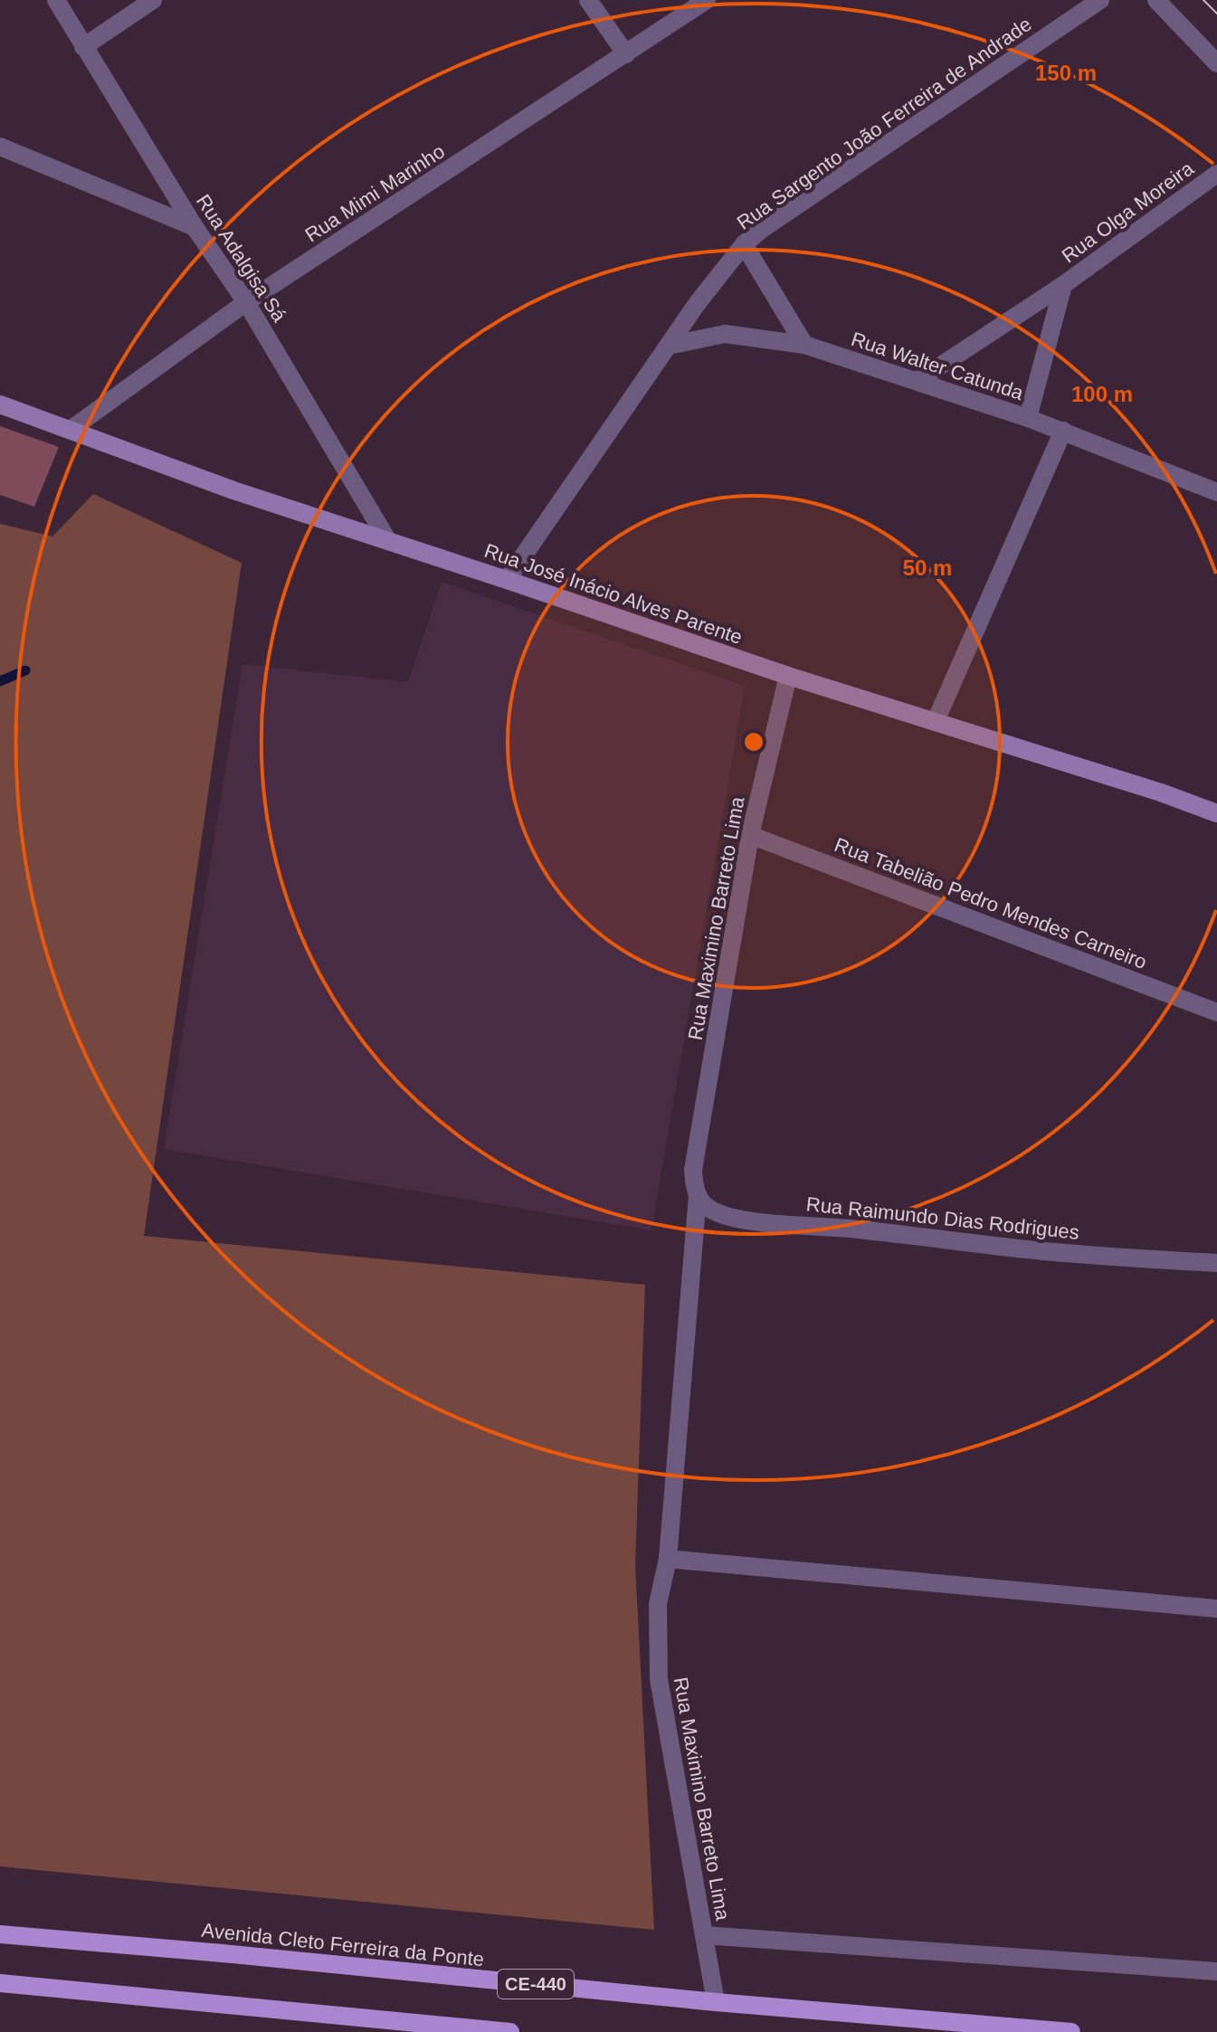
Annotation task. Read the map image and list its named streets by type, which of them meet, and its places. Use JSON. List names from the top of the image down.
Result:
{
  "streets": {
    "main road": ["Rua José Inácio Alves Parente", "Avenida Cleto Ferreira da Ponte", "CE-440"],
    "street": [
      "Rua Sargento João Ferreira de Andrade",
      "Rua Mimi Marinho",
      "Rua Olga Moreira",
      "Rua Adalgisa Sá",
      "Rua Walter Catunda",
      "Rua Tabelião Pedro Mendes Carneiro",
      "Rua Maximino Barreto Lima",
      "Rua Raimundo Dias Rodrigues"
    ]
  },
  "crossings": [
    ["Rua Sargento João Ferreira de Andrade", "Rua Walter Catunda"],
    ["Rua Sargento João Ferreira de Andrade", "Rua José Inácio Alves Parente"],
    ["Rua Mimi Marinho", "Rua Adalgisa Sá"],
    ["Rua Mimi Marinho", "Rua José Inácio Alves Parente"],
    ["Rua Olga Moreira", "Rua Walter Catunda"],
    ["Rua Adalgisa Sá", "Rua José Inácio Alves Parente"],
    ["Rua José Inácio Alves Parente", "Rua Maximino Barreto Lima"],
    ["Rua Tabelião Pedro Mendes Carneiro", "Rua Maximino Barreto Lima"],
    ["Rua Maximino Barreto Lima", "Rua Raimundo Dias Rodrigues"],
    ["Rua Maximino Barreto Lima", "Avenida Cleto Ferreira da Ponte"]
  ],
  "rings": ["150 m", "100 m", "50 m"]
}
